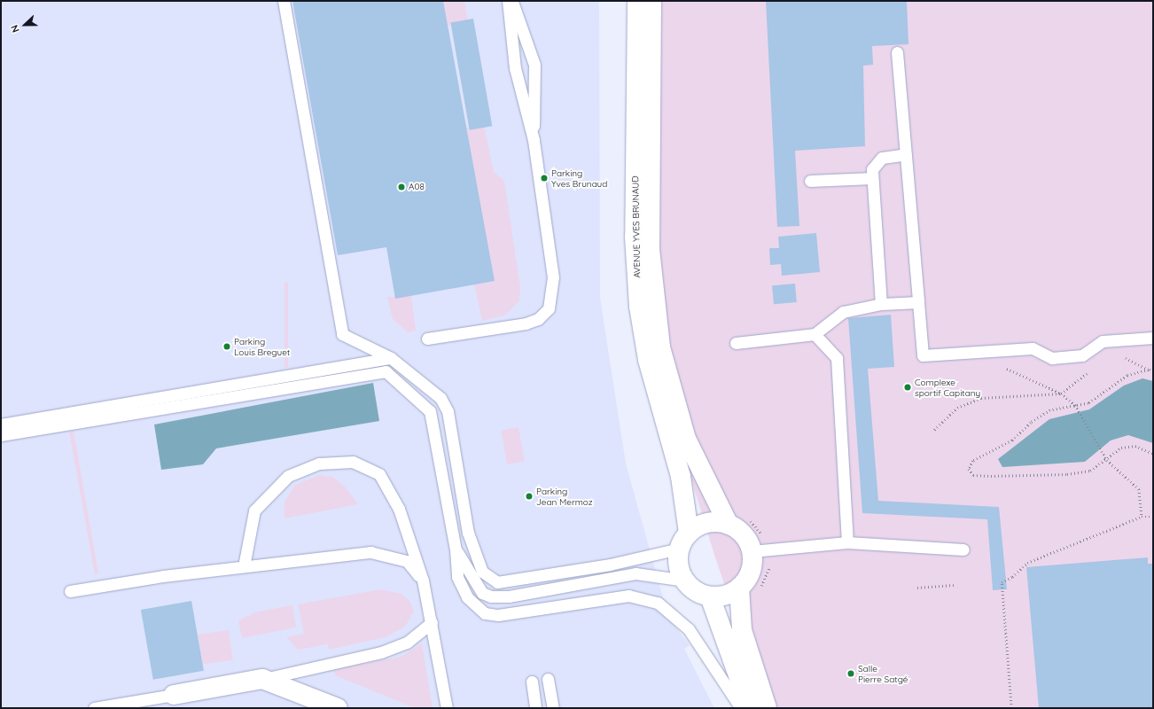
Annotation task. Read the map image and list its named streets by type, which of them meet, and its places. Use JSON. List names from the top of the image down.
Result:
{
  "streets": {
    "street": ["AVENUE YVES BRUNAUD"]
  },
  "places": [
    "Parking Yves Brunaud",
    "A08",
    "Parking Louis Breguet",
    "Complexe sportif Capitany",
    "Parking Jean Mermoz",
    "Salle Pierre Satgé"
  ],
  "north": "left"
}
